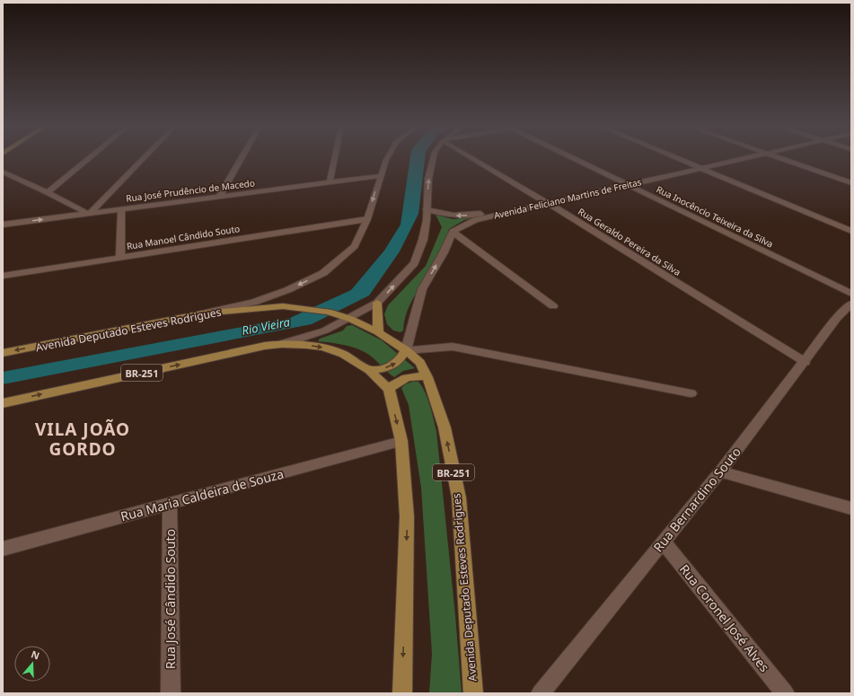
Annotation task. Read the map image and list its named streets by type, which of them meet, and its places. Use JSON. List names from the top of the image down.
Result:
{
  "streets": {
    "main road": ["Avenida Deputado Esteves Rodrigues", "BR-251"],
    "street": [
      "Rua José Prudêncio de Macedo",
      "Avenida Feliciano Martins de Freitas",
      "Rua Inocêncio Teixeira da Silva",
      "Rua Manoel Cândido Souto",
      "Rua Geraldo Pereira da Silva",
      "Rua Maria Caldeira de Souza",
      "Rua Bernardino Souto",
      "Rua José Cândido Souto",
      "Rua Coronel José Alves"
    ]
  },
  "crossings": [
    ["Avenida Feliciano Martins de Freitas", "Rua Inocêncio Teixeira da Silva"],
    ["Avenida Feliciano Martins de Freitas", "Rua Geraldo Pereira da Silva"],
    ["Rua Inocêncio Teixeira da Silva", "Rua Bernardino Souto"],
    ["Rua Geraldo Pereira da Silva", "Rua Bernardino Souto"],
    ["Rua Maria Caldeira de Souza", "Rua José Cândido Souto"],
    ["Rua Bernardino Souto", "Rua Coronel José Alves"]
  ],
  "districts": ["VILA JOÃO GORDO"],
  "water": ["Rio Vieira"],
  "north": "top"
}
